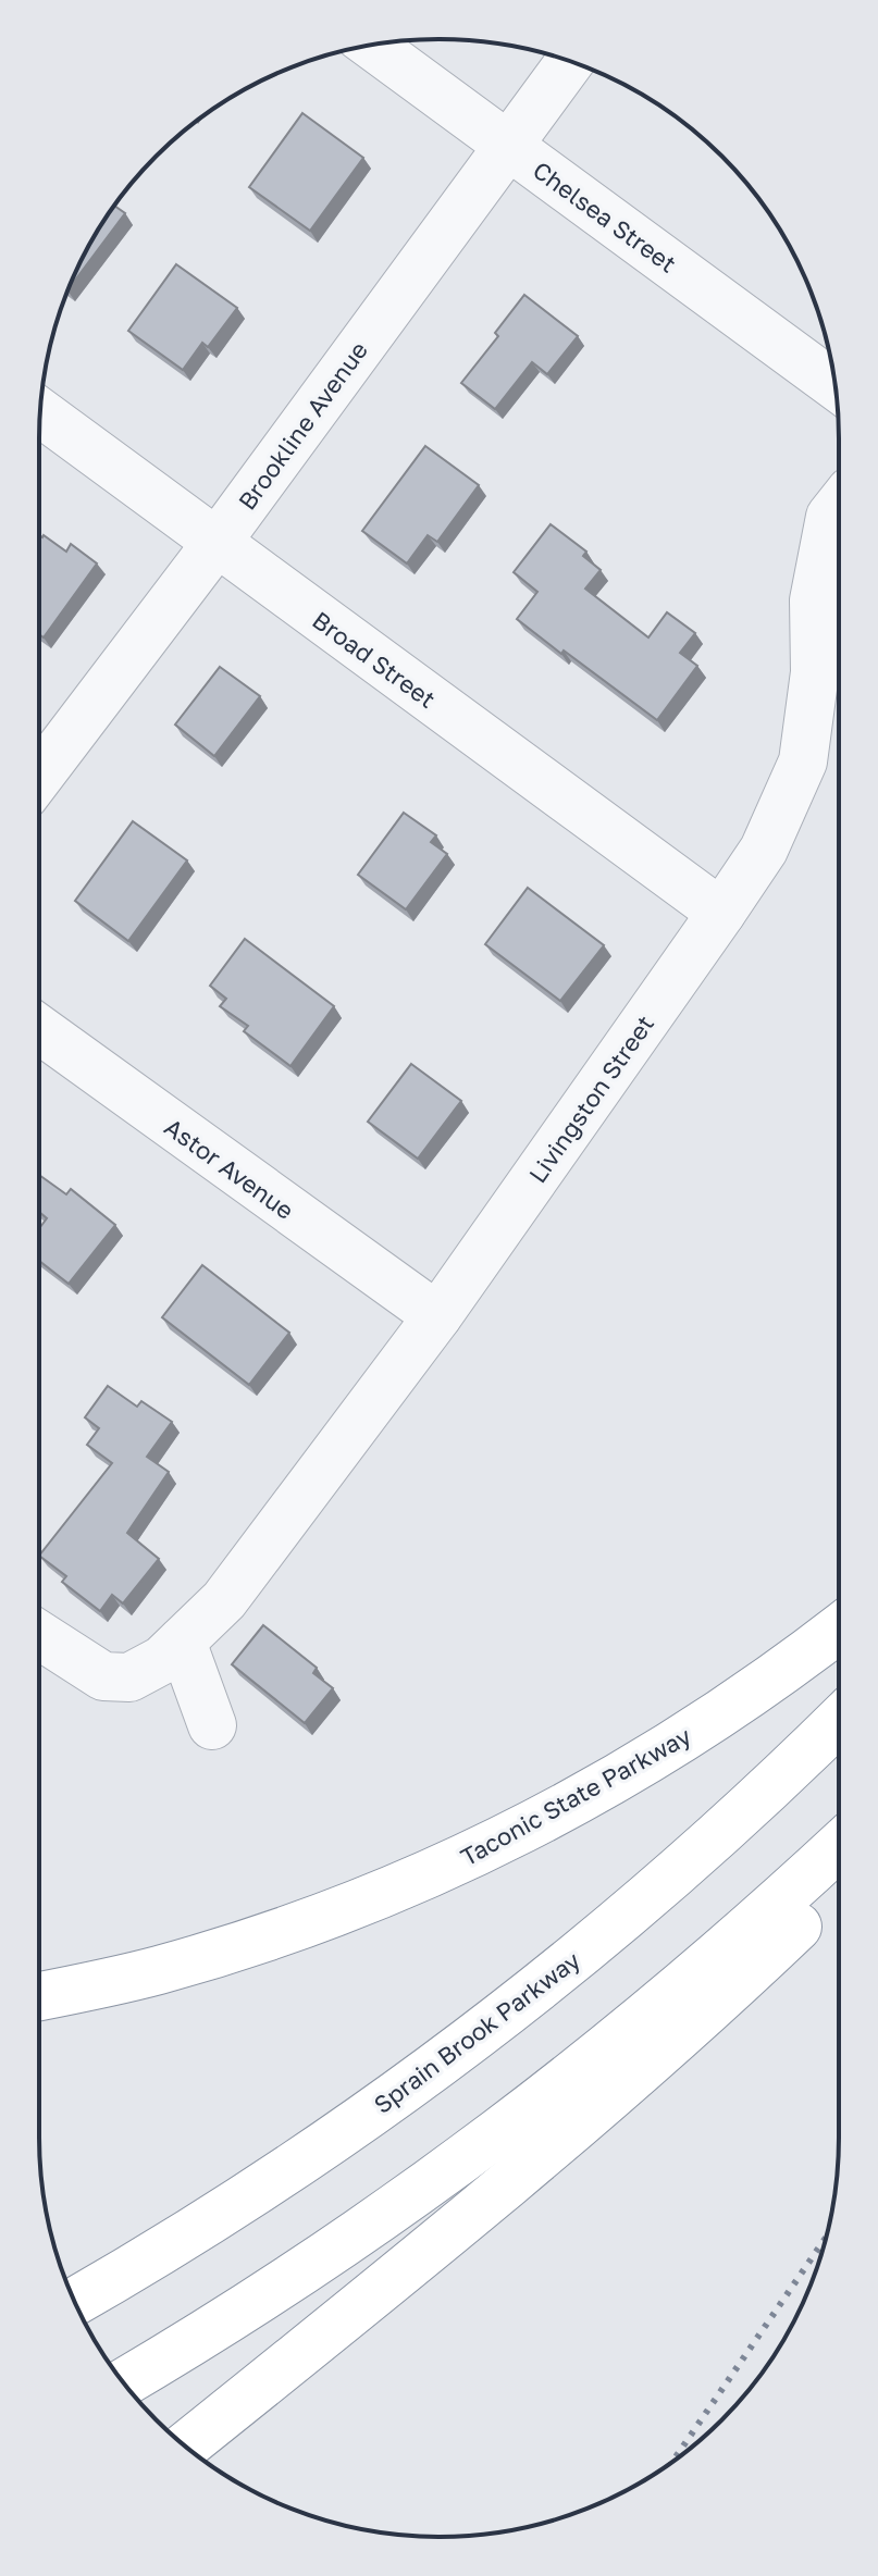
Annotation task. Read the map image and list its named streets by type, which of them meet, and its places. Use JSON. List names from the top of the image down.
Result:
{
  "streets": {
    "highway": ["Taconic State Parkway", "Sprain Brook Parkway"],
    "street": [
      "Chelsea Street",
      "Brookline Avenue",
      "Broad Street",
      "Livingston Street",
      "Astor Avenue"
    ]
  },
  "crossings": [
    ["Chelsea Street", "Brookline Avenue"],
    ["Brookline Avenue", "Broad Street"],
    ["Broad Street", "Livingston Street"],
    ["Livingston Street", "Astor Avenue"]
  ]
}
